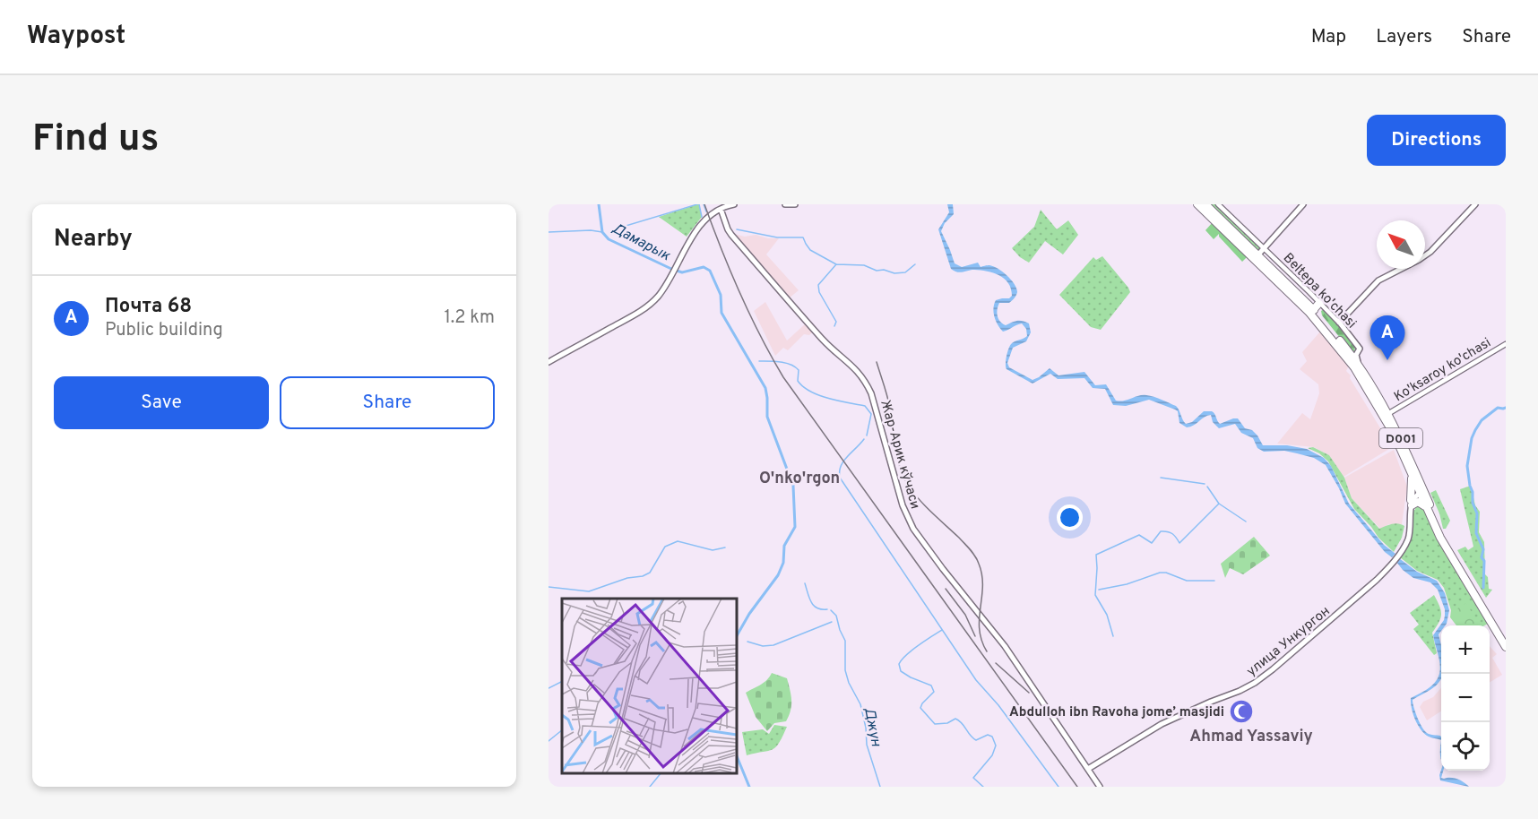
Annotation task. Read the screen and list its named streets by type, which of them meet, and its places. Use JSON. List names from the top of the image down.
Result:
{
  "streets": {
    "highway": ["D001"],
    "main road": ["Beltepa ko'chasi", "Жар-Арик кўчаси", "улица Ункургон"],
    "street": ["Ko'ksaroy ko'chasi"]
  },
  "crossings": [
    ["Beltepa ko'chasi", "D001"],
    ["Ko'ksaroy ko'chasi", "D001"],
    ["Жар-Арик кўчаси", "улица Ункургон"]
  ],
  "districts": ["O'nko'rgon", "Ahmad Yassaviy"],
  "water": ["Дамарык", "Джун"],
  "places": {
    "mosque": ["Abdulloh ibn Ravoha jome’ masjidi"]
  },
  "north": "top left",
  "page": {
    "header": "Waypost",
    "nav": ["Map", "Layers", "Share"],
    "buttons": [
      "Directions",
      ["Save", "Share"]
    ],
    "title": "Find us",
    "heading": "Nearby",
    "list": [
      {
        "mark": "A",
        "name": "Почта 68",
        "note": "Public building",
        "value": "1.2 km"
      }
    ],
    "pins": "A",
    "map_buttons": ["+", "−"]
  }
}
